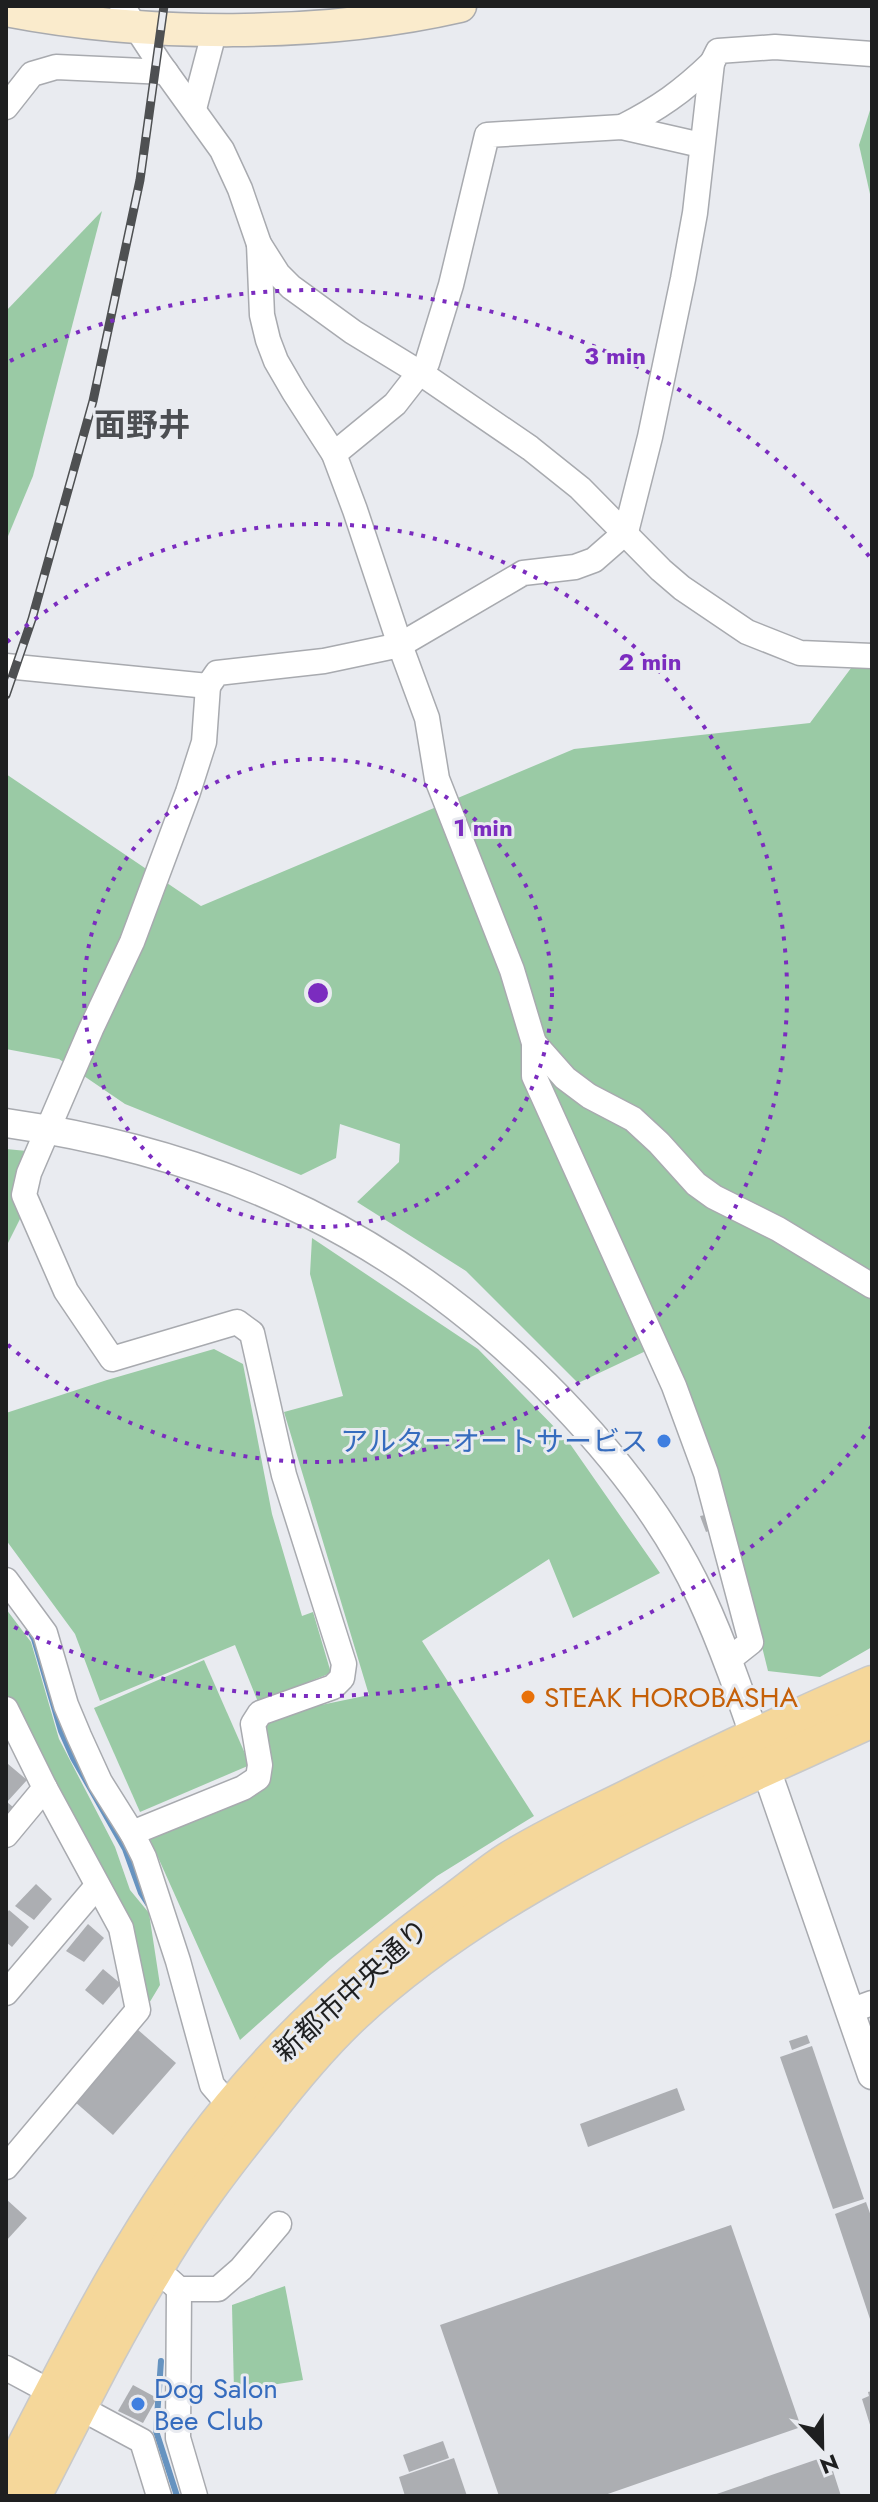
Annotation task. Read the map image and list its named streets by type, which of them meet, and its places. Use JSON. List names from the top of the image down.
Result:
{
  "streets": {
    "main road": ["新都市中央通り"]
  },
  "districts": ["面野井"],
  "places": ["アルターオートサービス", "STEAK HOROBASHA", "Dog Salon Bee Club"],
  "north": "bottom",
  "rings": ["3 min", "2 min", "1 min"]
}
